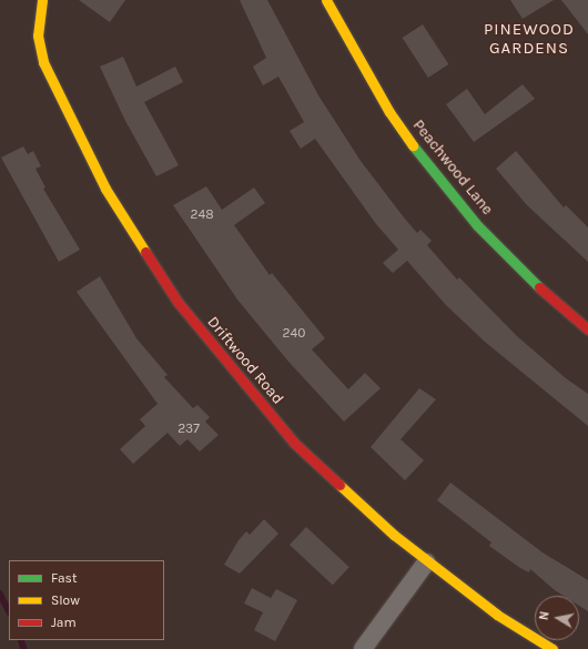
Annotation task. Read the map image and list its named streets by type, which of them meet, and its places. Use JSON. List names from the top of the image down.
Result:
{
  "streets": {
    "street": ["Peachwood Lane", "Driftwood Road"]
  },
  "districts": ["PINEWOOD GARDENS"],
  "house_numbers": ["248", "240", "237"],
  "legend": ["Fast", "Slow", "Jam"],
  "north": "left"
}
